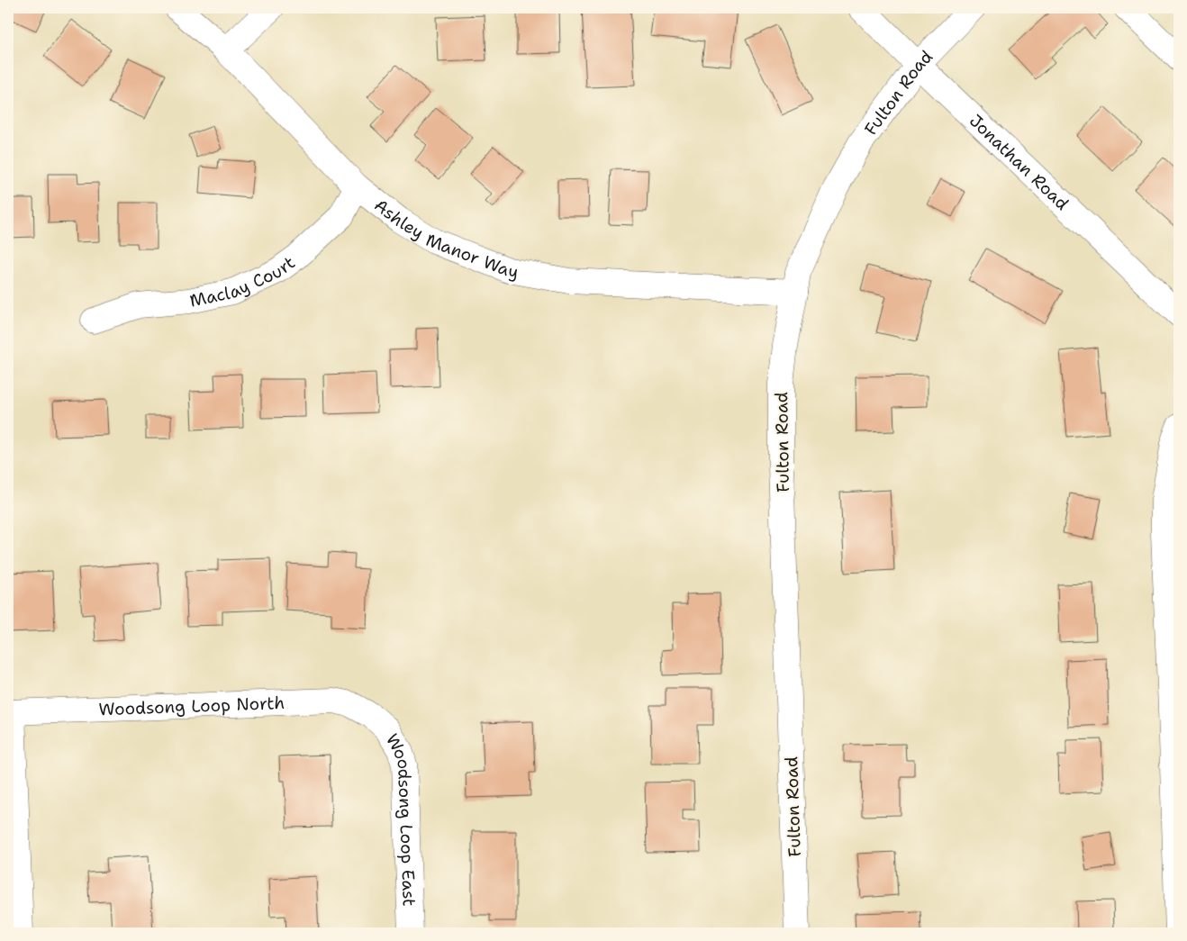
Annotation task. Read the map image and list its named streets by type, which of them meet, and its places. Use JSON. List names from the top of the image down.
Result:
{
  "streets": {
    "street": [
      "Fulton Road",
      "Jonathan Road",
      "Ashley Manor Way",
      "Maclay Court",
      "Woodsong Loop North",
      "Woodsong Loop East"
    ]
  },
  "crossings": [
    ["Fulton Road", "Jonathan Road"],
    ["Fulton Road", "Ashley Manor Way"],
    ["Ashley Manor Way", "Maclay Court"],
    ["Woodsong Loop North", "Woodsong Loop East"]
  ]
}
